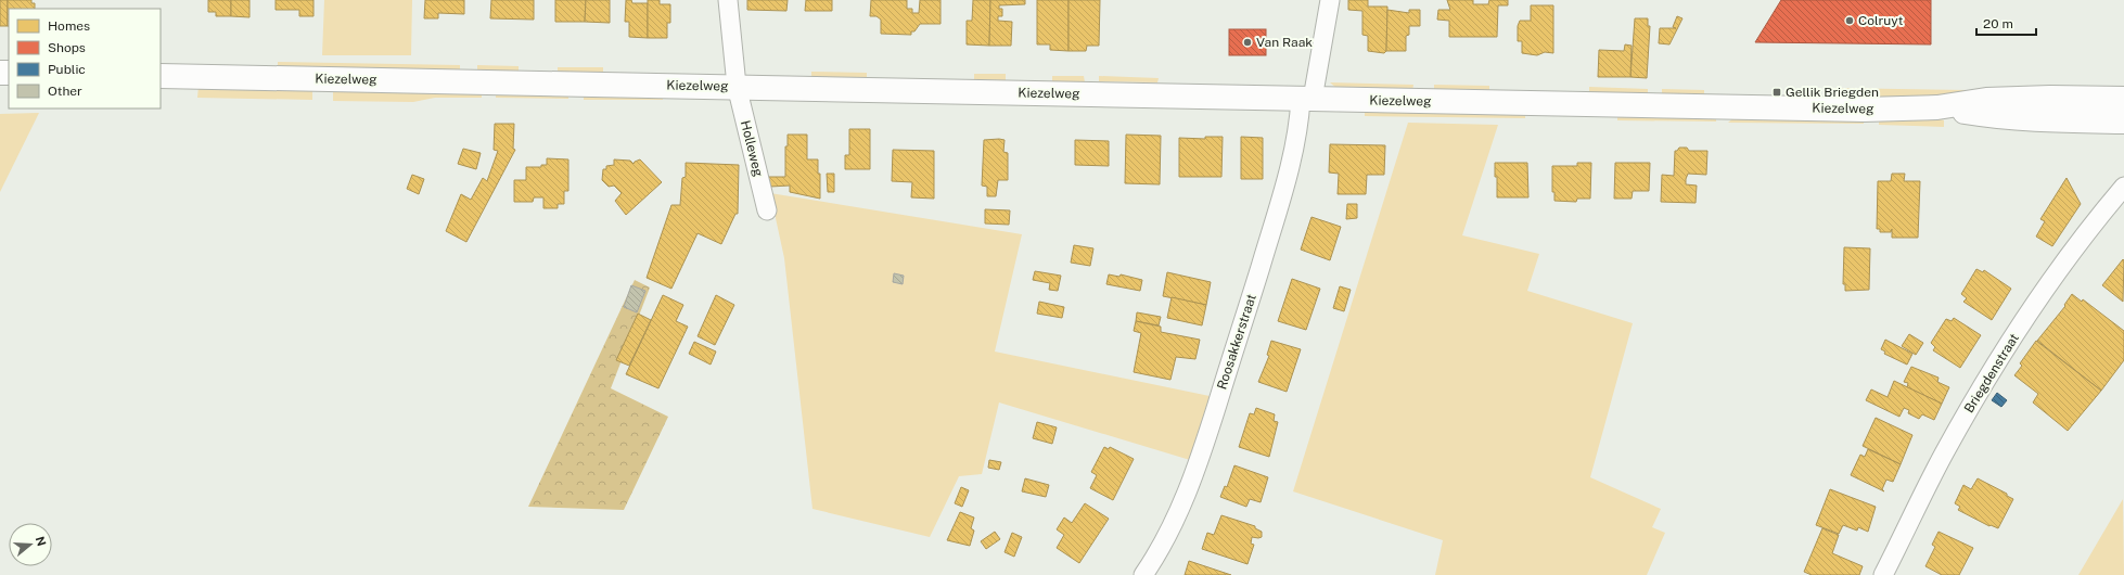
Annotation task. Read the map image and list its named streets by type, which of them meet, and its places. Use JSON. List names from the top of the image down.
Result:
{
  "streets": {
    "main road": ["Kiezelweg"],
    "street": ["Holleweg", "Roosakkerstraat", "Briegdenstraat"]
  },
  "crossings": [
    ["Kiezelweg", "Holleweg"],
    ["Kiezelweg", "Roosakkerstraat"]
  ],
  "places": {
    "other": ["Colruyt", "Van Raak"],
    "transit": ["Gellik Briegden"]
  },
  "legend": [
    "Homes",
    "Shops",
    "Public",
    "Other"
  ],
  "scale_bar": "20 m",
  "north": "right"
}
